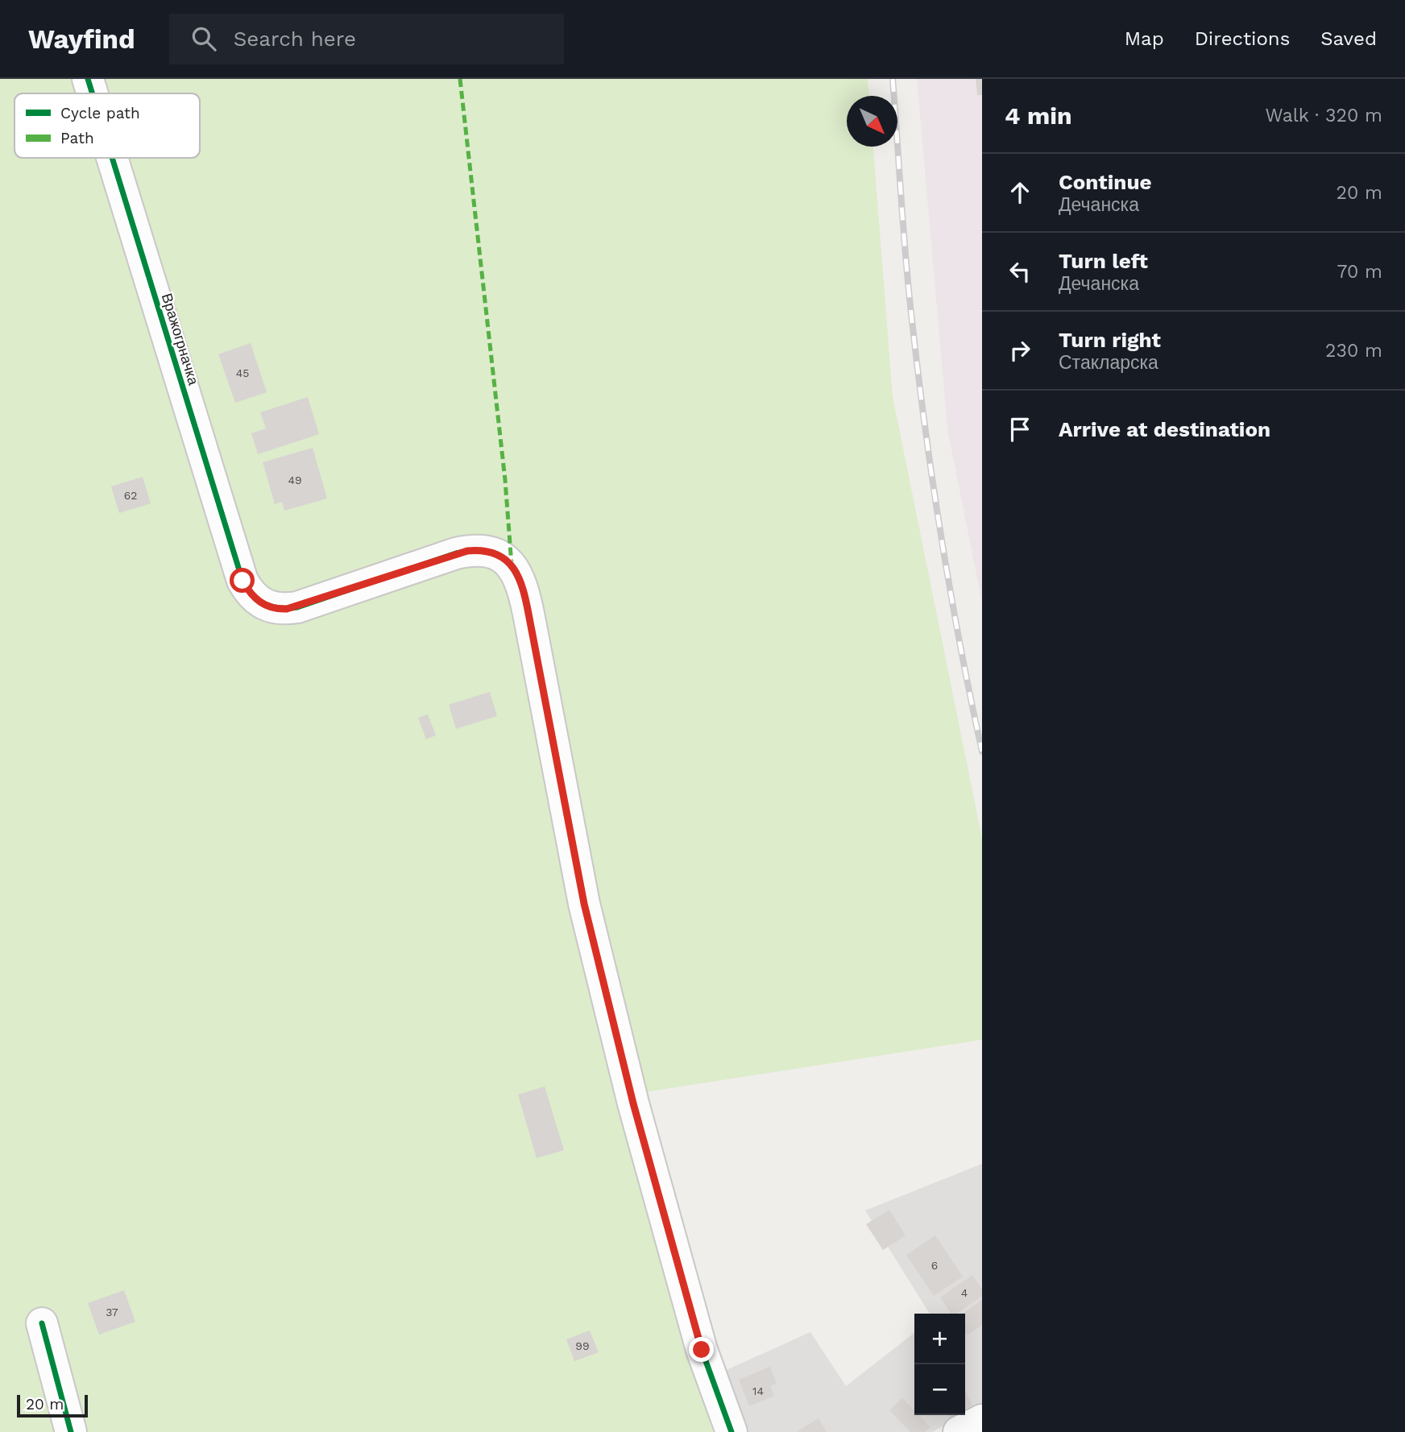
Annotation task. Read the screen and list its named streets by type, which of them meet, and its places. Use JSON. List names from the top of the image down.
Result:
{
  "streets": {
    "street": ["Вражогрначка"]
  },
  "house_numbers": [
    "45",
    "49",
    "62",
    "6",
    "4",
    "37",
    "99",
    "14"
  ],
  "legend": ["Cycle path", "Path"],
  "scale_bar": "20 m",
  "north": "bottom right",
  "page": {
    "header": "Wayfind",
    "search": "Search here",
    "nav": ["Map", "Directions", "Saved"],
    "heading": ["4 min", "Walk · 320 m"],
    "list": [
      ["Continue", "Дечанска", "20 m"],
      ["Turn left", "Дечанска", "70 m"],
      ["Turn right", "Стакларска", "230 m"],
      "Arrive at destination"
    ],
    "map_buttons": ["+", "−"],
    "scale": "20 m"
  }
}
